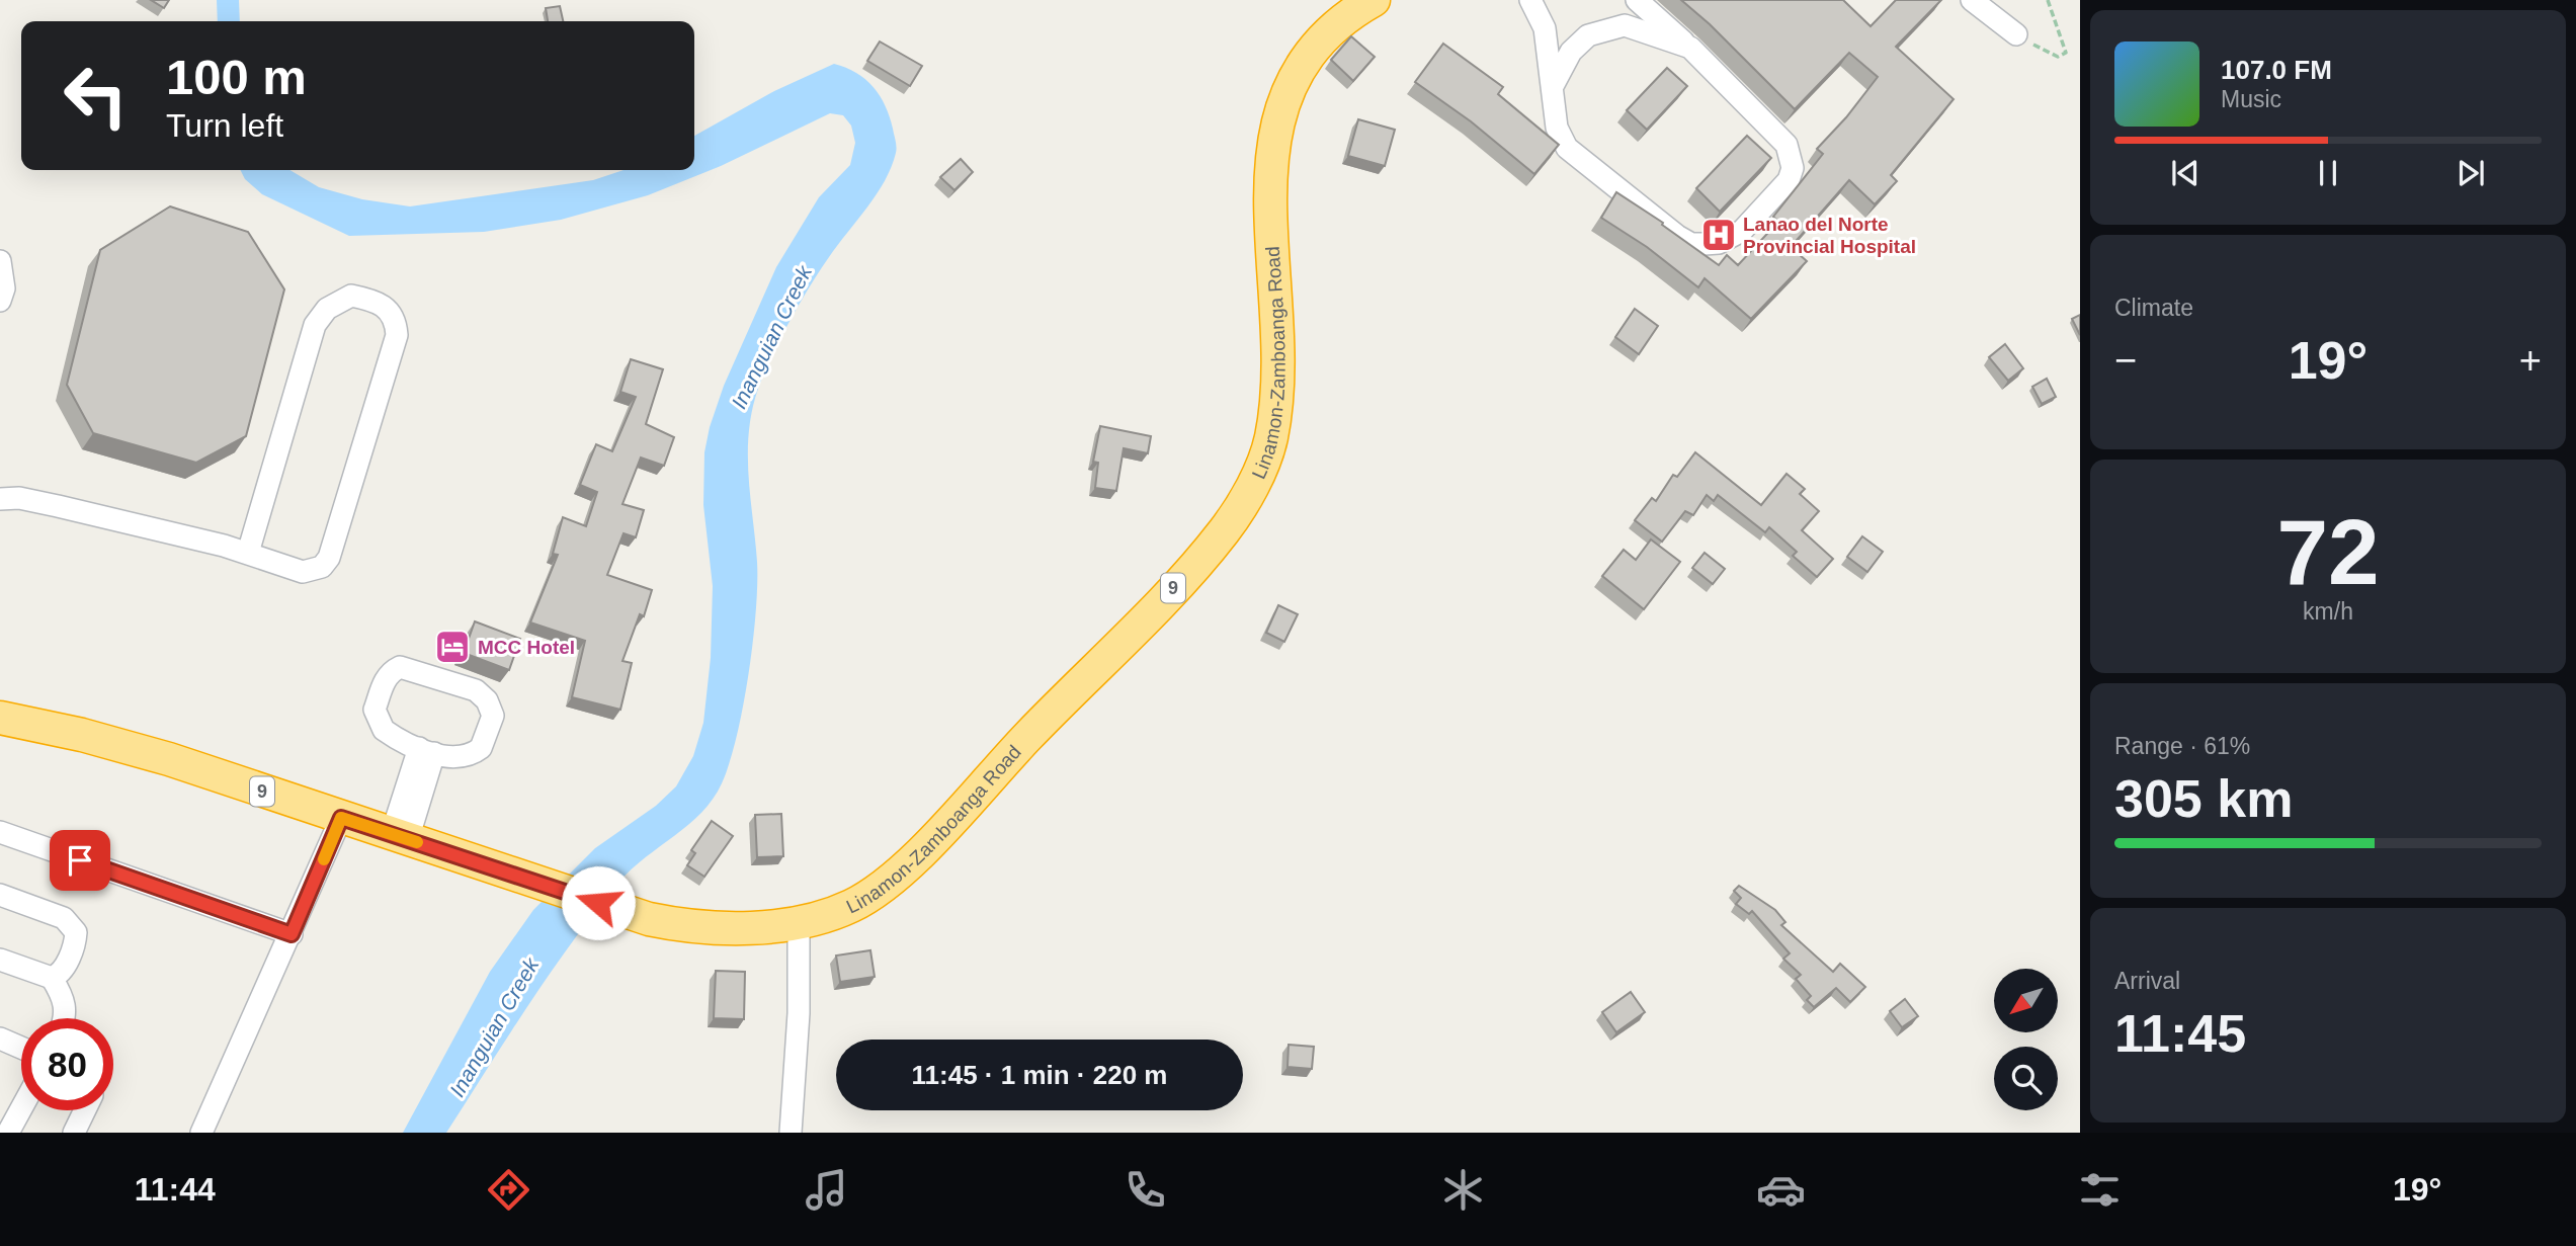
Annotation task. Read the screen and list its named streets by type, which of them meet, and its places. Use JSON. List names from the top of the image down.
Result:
{
  "streets": {
    "highway": ["Linamon-Zamboanga Road", "9"]
  },
  "water": ["Inanguian Creek"],
  "places": {
    "hospital": ["Lanao del Norte Provincial Hospital"],
    "hotel": ["MCC Hotel"]
  },
  "north": "bottom left",
  "page": {
    "turn": ["100 m", "Turn left"],
    "song": ["107.0 FM", "Music"],
    "tile": [
      "Climate",
      ["72", "km/h"],
      ["Range · 61%", "305 km"],
      ["Arrival", "11:45"]
    ],
    "heat": ["−", "19°", "+"],
    "limit": "80",
    "trip": "11:45 · 1 min · 220 m",
    "tabs": ["11:44", "19°"]
  }
}
